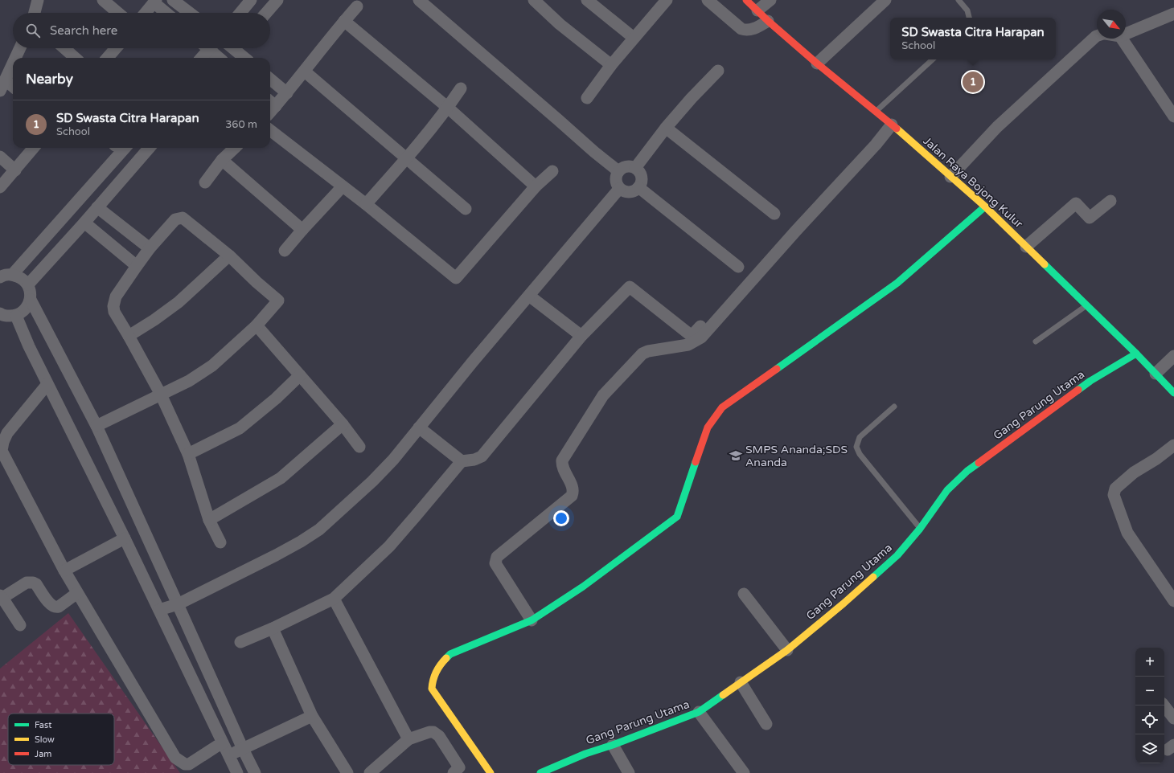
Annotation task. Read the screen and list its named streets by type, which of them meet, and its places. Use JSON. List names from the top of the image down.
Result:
{
  "streets": {
    "street": ["Jalan Raya Bojong Kulur", "Gang Parung Utama"]
  },
  "crossings": [
    ["Jalan Raya Bojong Kulur", "Gang Parung Utama"]
  ],
  "places": {
    "school or university": ["SMPS Ananda;SDS Ananda"]
  },
  "legend": ["Fast", "Slow", "Jam"],
  "north": "bottom right",
  "page": {
    "search": "Search here",
    "popup": ["SD Swasta Citra Harapan", "School"],
    "heading": "Nearby",
    "pins": "1",
    "list": [
      {
        "mark": "1",
        "name": "SD Swasta Citra Harapan",
        "note": "School",
        "value": "360 m"
      }
    ],
    "map_buttons": ["+", "−"]
  }
}
